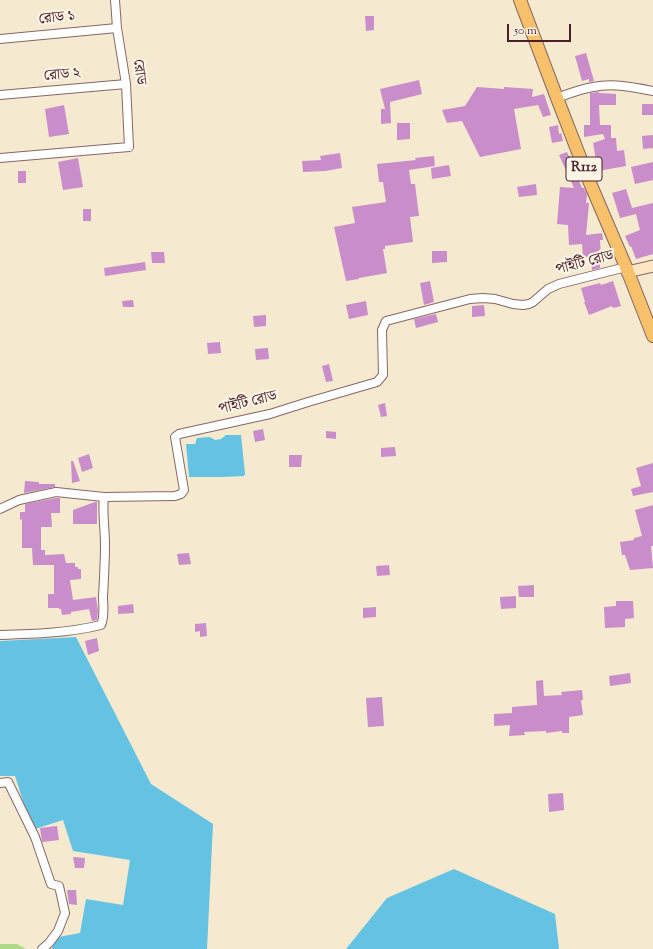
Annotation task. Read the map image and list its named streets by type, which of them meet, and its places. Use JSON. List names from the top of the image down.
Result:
{
  "streets": {
    "main road": ["R112"],
    "street": [
      "রোড ১",
      "রোড",
      "রোড ২",
      "পাইটি রোড"
    ]
  },
  "crossings": [
    ["রোড ১", "রোড"],
    ["রোড", "রোড ২"],
    ["R112", "পাইটি রোড"]
  ],
  "scale_bar": "50 m"
}
